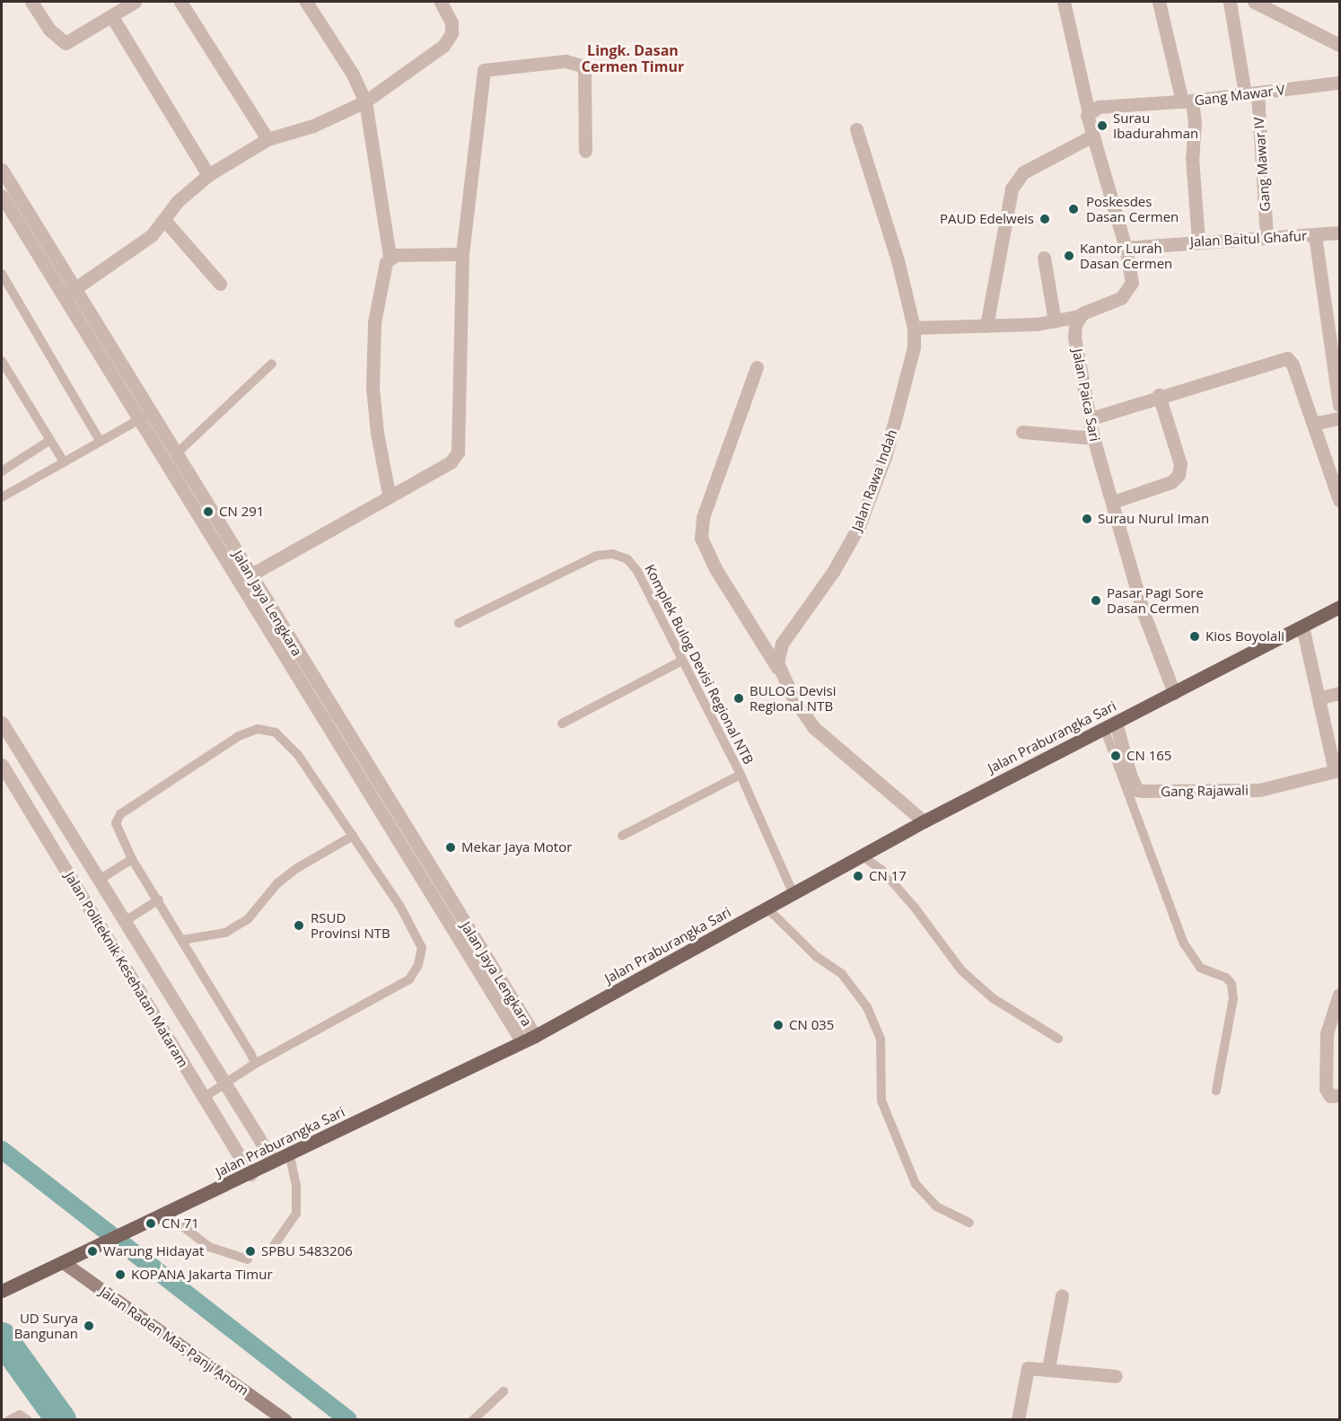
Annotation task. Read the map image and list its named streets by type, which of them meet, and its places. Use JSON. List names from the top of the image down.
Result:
{
  "streets": {
    "main road": ["Jalan Praburangka Sari"],
    "street": [
      "Gang Mawar V",
      "Gang Mawar IV",
      "Jalan Baitul Ghafur",
      "Jalan Paica Sari",
      "Jalan Rawa Indah",
      "Jalan Jaya Lengkara",
      "Gang Rajawali",
      "Jalan Politeknik Kesehatan Mataram",
      "Jalan Raden Mas Panji Anom"
    ],
    "lane": ["Komplek Bulog Devisi Regional NTB"]
  },
  "crossings": [
    ["Gang Mawar V", "Gang Mawar IV"],
    ["Gang Mawar IV", "Jalan Baitul Ghafur"],
    ["Jalan Paica Sari", "Jalan Praburangka Sari"],
    ["Jalan Jaya Lengkara", "Jalan Praburangka Sari"],
    ["Komplek Bulog Devisi Regional NTB", "Jalan Praburangka Sari"],
    ["Jalan Praburangka Sari", "Gang Rajawali"],
    ["Jalan Praburangka Sari", "Jalan Politeknik Kesehatan Mataram"],
    ["Jalan Praburangka Sari", "Jalan Raden Mas Panji Anom"]
  ],
  "districts": ["Lingk. Dasan Cermen Timur"],
  "places": [
    "Surau Ibadurahman",
    "Poskesdes Dasan Cermen",
    "PAUD Edelweis",
    "Kantor Lurah Dasan Cermen",
    "CN 291",
    "Surau Nurul Iman",
    "Pasar Pagi Sore Dasan Cermen",
    "Kios Boyolali",
    "BULOG Devisi Regional NTB",
    "CN 165",
    "Mekar Jaya Motor",
    "CN 17",
    "RSUD Provinsi NTB",
    "CN 035",
    "CN 71",
    "Warung Hidayat",
    "SPBU 5483206",
    "KOPANA Jakarta Timur",
    "UD Surya Bangunan"
  ]
}
